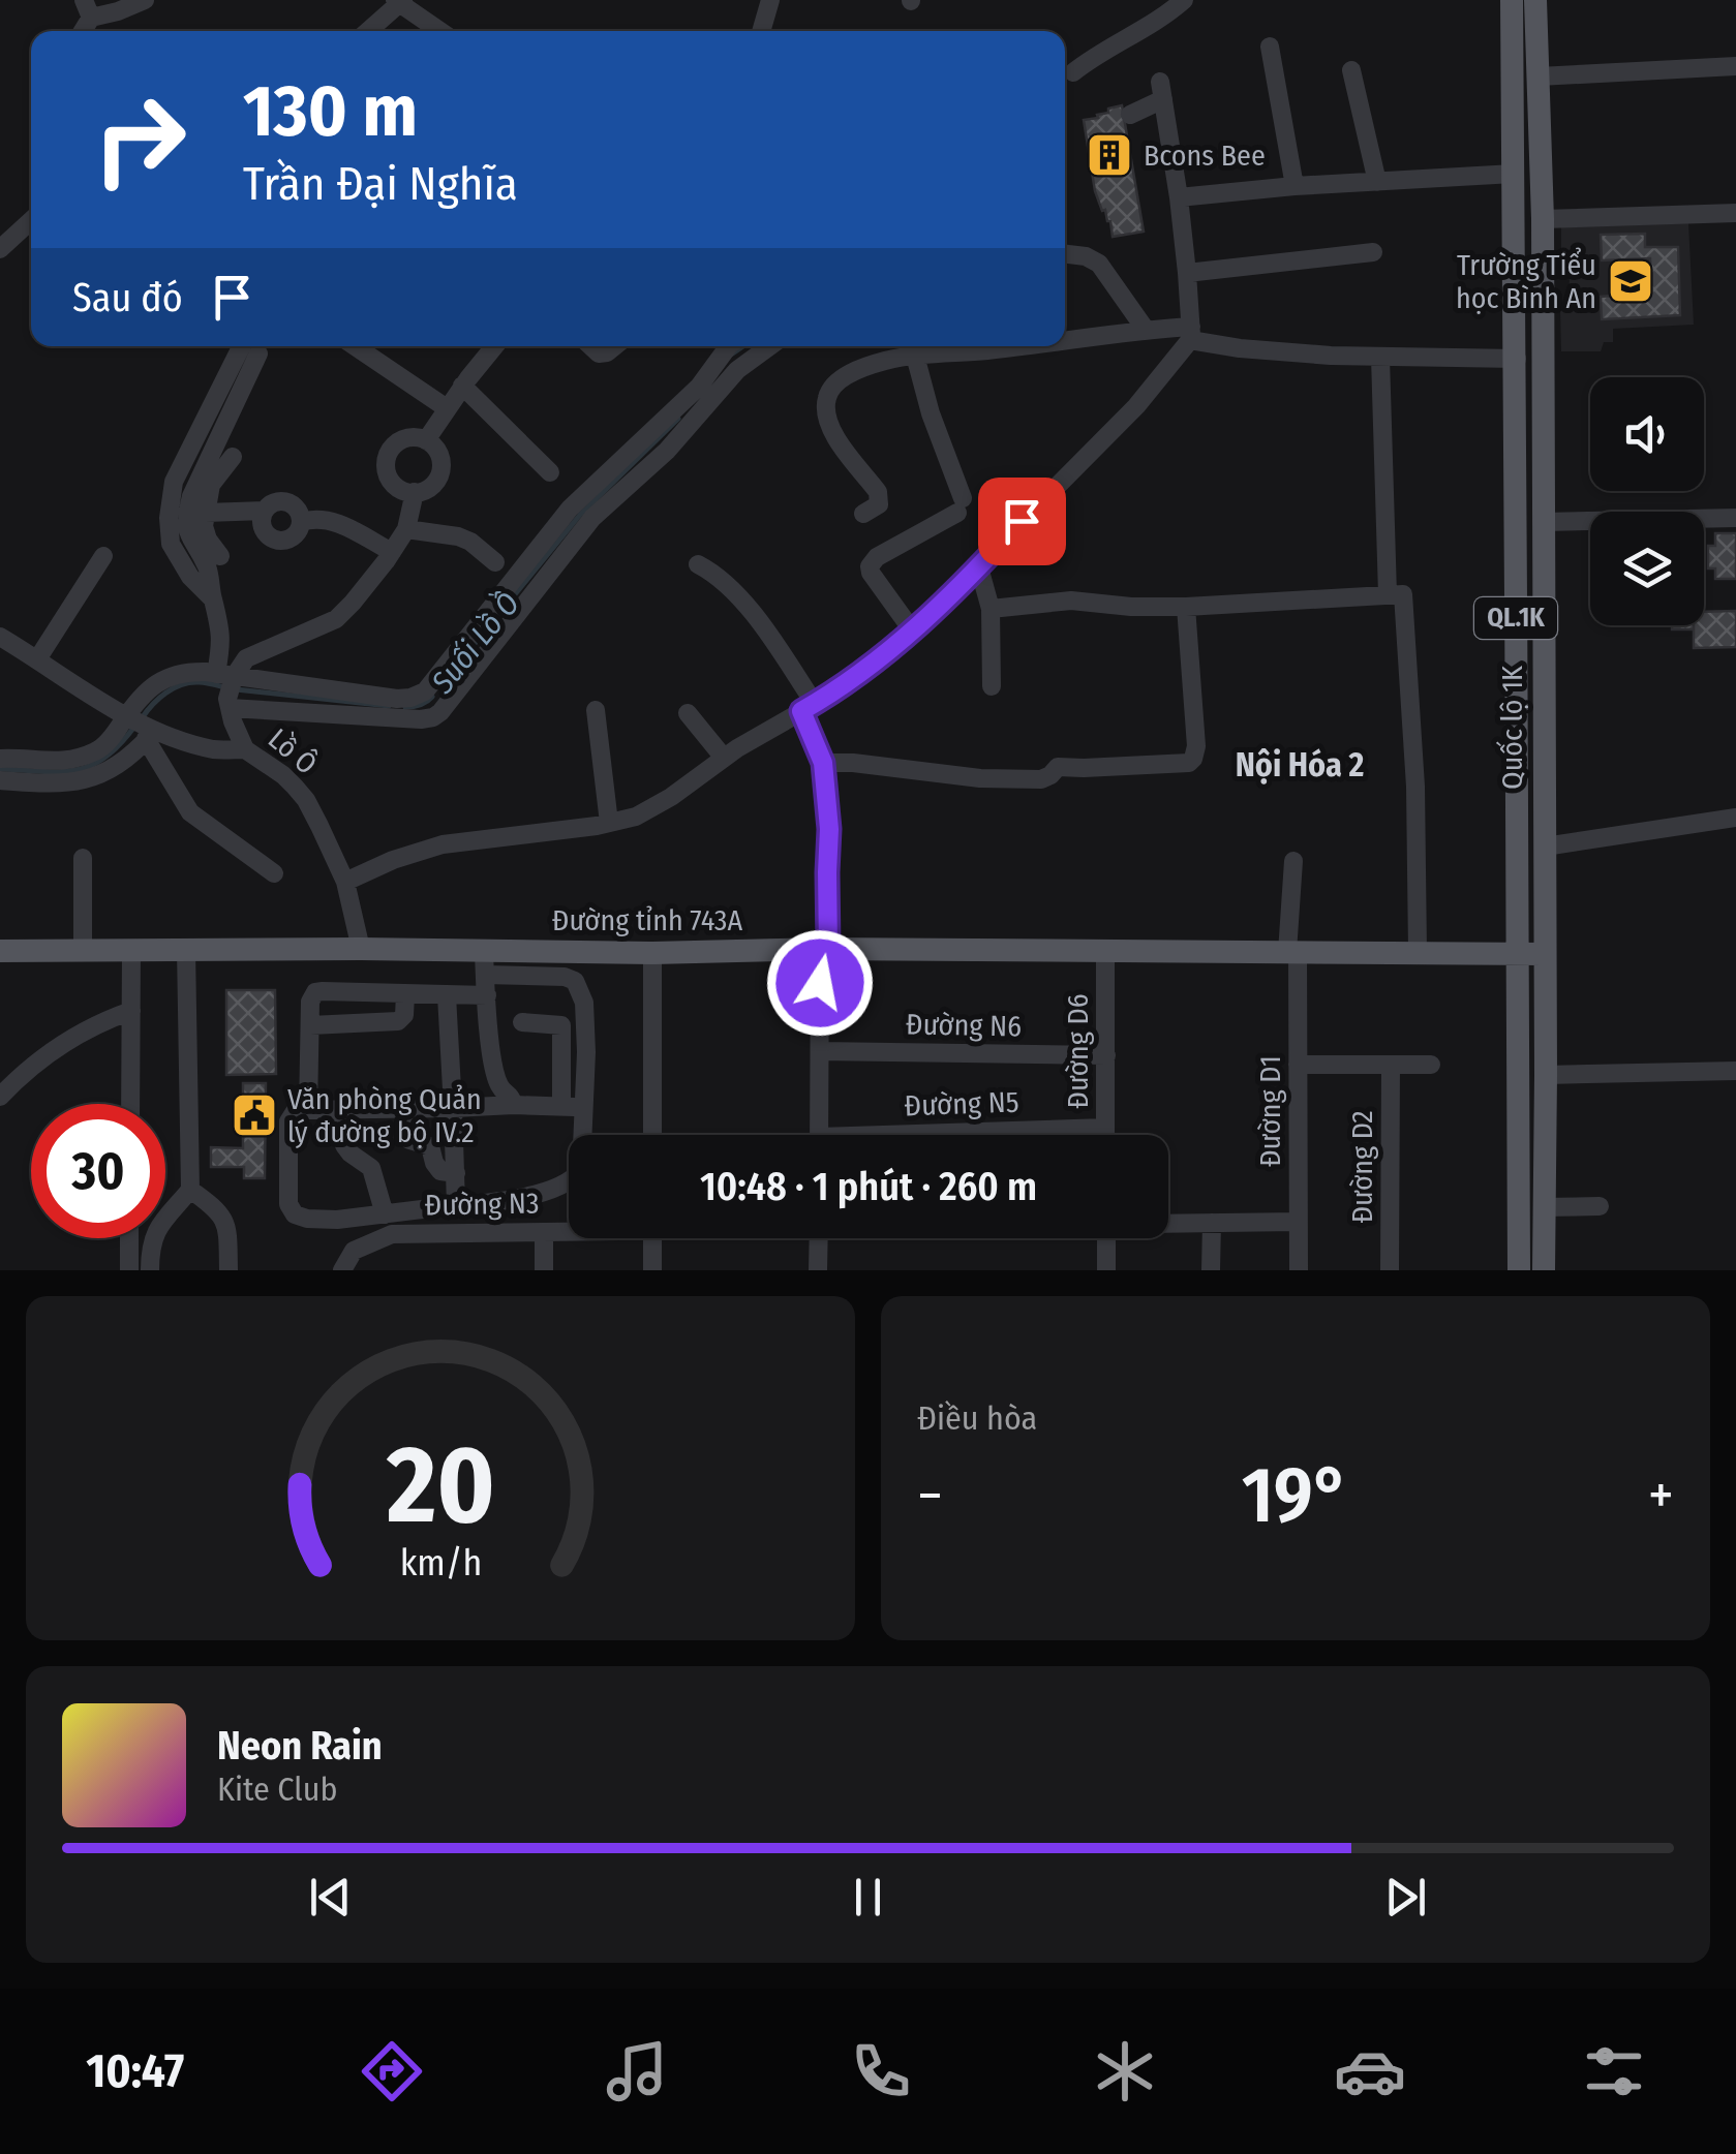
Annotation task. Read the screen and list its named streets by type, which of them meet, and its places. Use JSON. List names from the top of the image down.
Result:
{
  "streets": {
    "main road": ["QL.1K", "Quốc lộ 1K", "Đường tỉnh 743A"],
    "street": [
      "Lồ Ô",
      "Đường N6",
      "Đường D6",
      "Đường N5",
      "Đường D1",
      "Đường D2",
      "Đường N3"
    ]
  },
  "crossings": [
    ["Quốc lộ 1K", "Đường tỉnh 743A"],
    ["Lồ Ô", "Đường tỉnh 743A"],
    ["Đường tỉnh 743A", "Đường D6"],
    ["Đường tỉnh 743A", "Đường D1"],
    ["Đường N6", "Đường D6"],
    ["Đường D6", "Đường N5"],
    ["Đường D1", "Đường N3"]
  ],
  "districts": ["Nội Hóa 2"],
  "water": ["Suối Lồ Ồ"],
  "places": {
    "building": ["Bcons Bee"],
    "school or university": ["Trường Tiểu học Bình An"],
    "public building": ["Văn phòng Quản lý đường bộ IV.2"]
  },
  "page": {
    "turn": ["130 m", "Trần Đại Nghĩa"],
    "then": "Sau đó",
    "limit": "30",
    "trip": "10:48 · 1 phút · 260 m",
    "tile": "Điều hòa",
    "heat": ["−", "19°", "+"],
    "song": ["Neon Rain", "Kite Club"],
    "tabs": "10:47",
    "gauge": ["20", "km/h"]
  }
}
